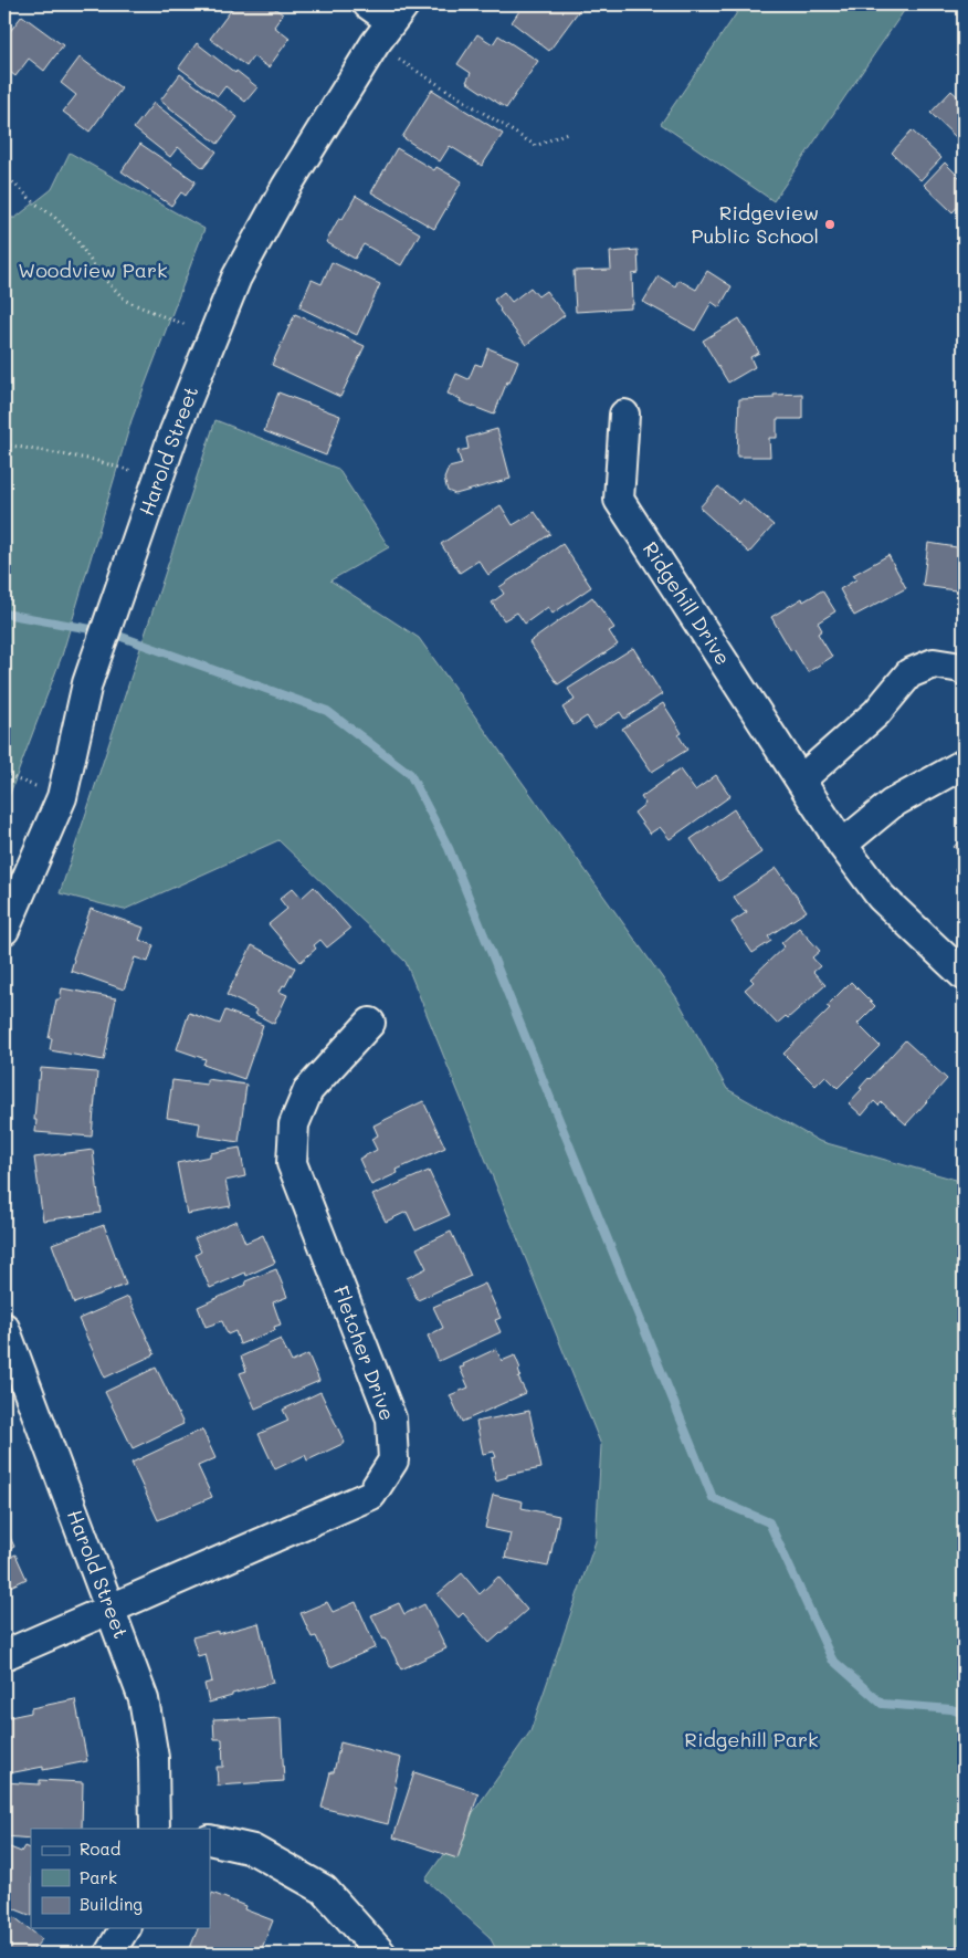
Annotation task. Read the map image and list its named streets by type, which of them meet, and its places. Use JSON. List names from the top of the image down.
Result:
{
  "streets": {
    "street": ["Harold Street", "Ridgehill Drive", "Fletcher Drive"]
  },
  "crossings": [
    ["Harold Street", "Fletcher Drive"]
  ],
  "parks": ["Woodview Park", "Ridgehill Park"],
  "places": ["Ridgeview Public School"],
  "legend": ["Road", "Park", "Building"]
}
